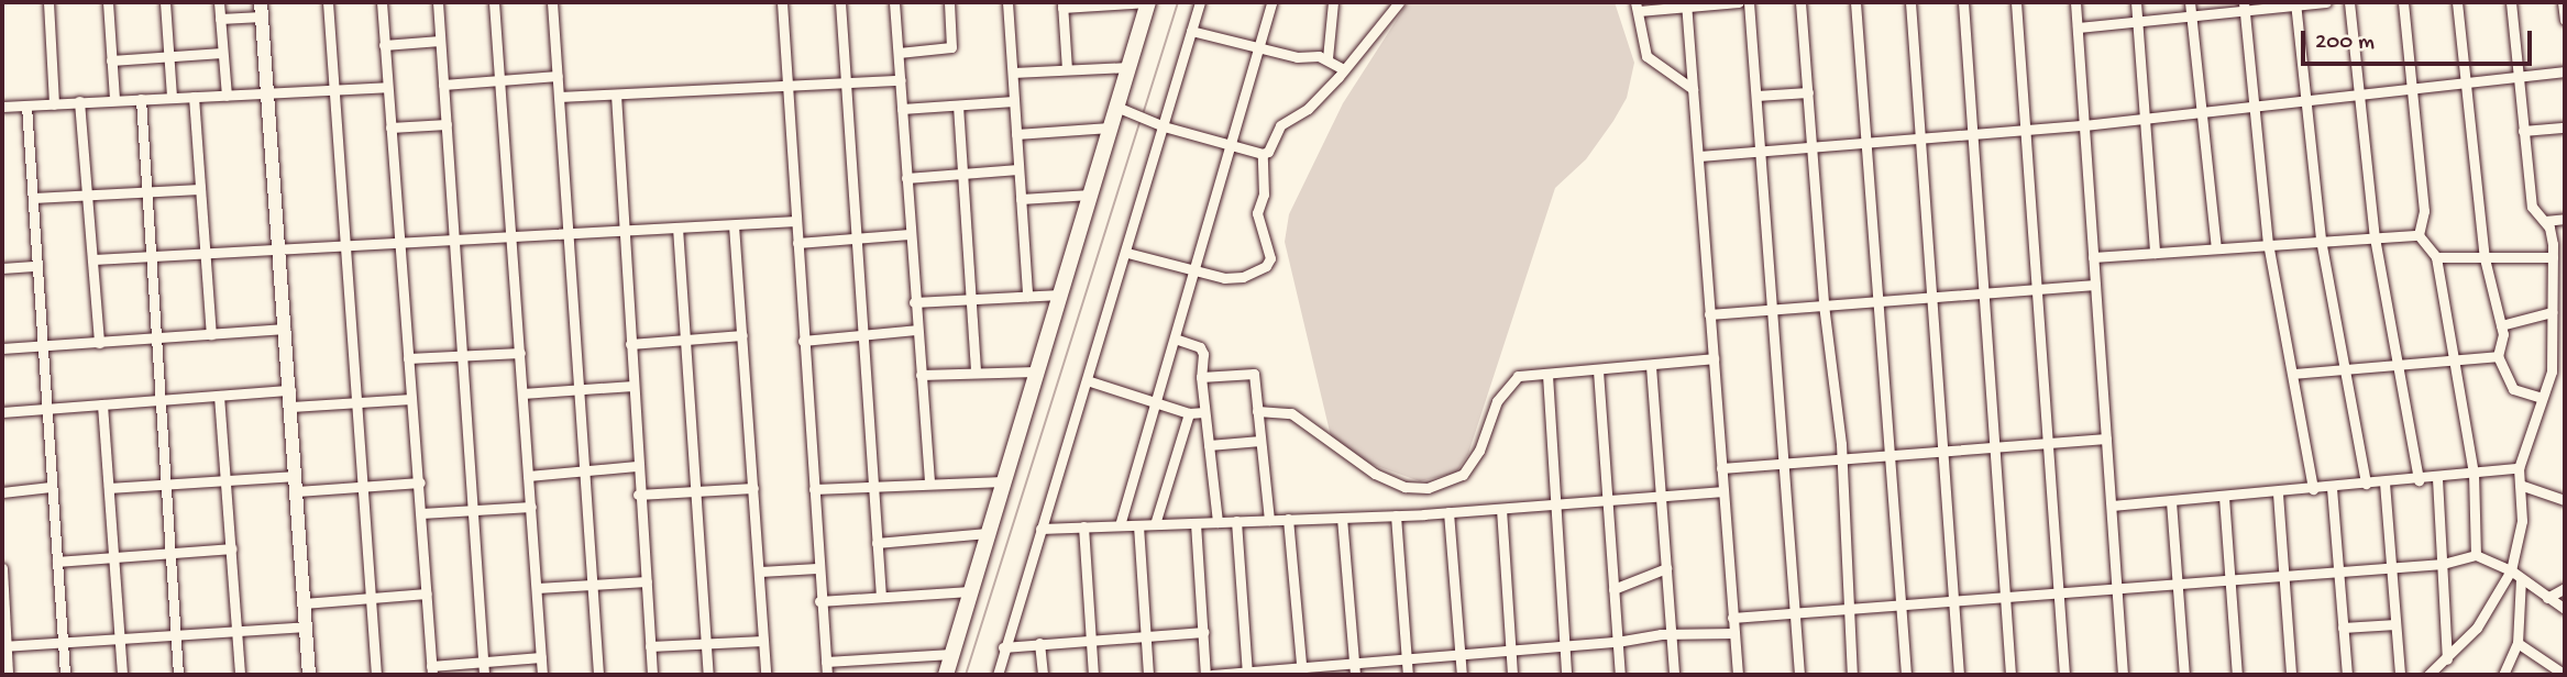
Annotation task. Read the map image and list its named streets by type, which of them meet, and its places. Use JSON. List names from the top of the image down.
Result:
{
  "scale_bar": "200 m"
}
